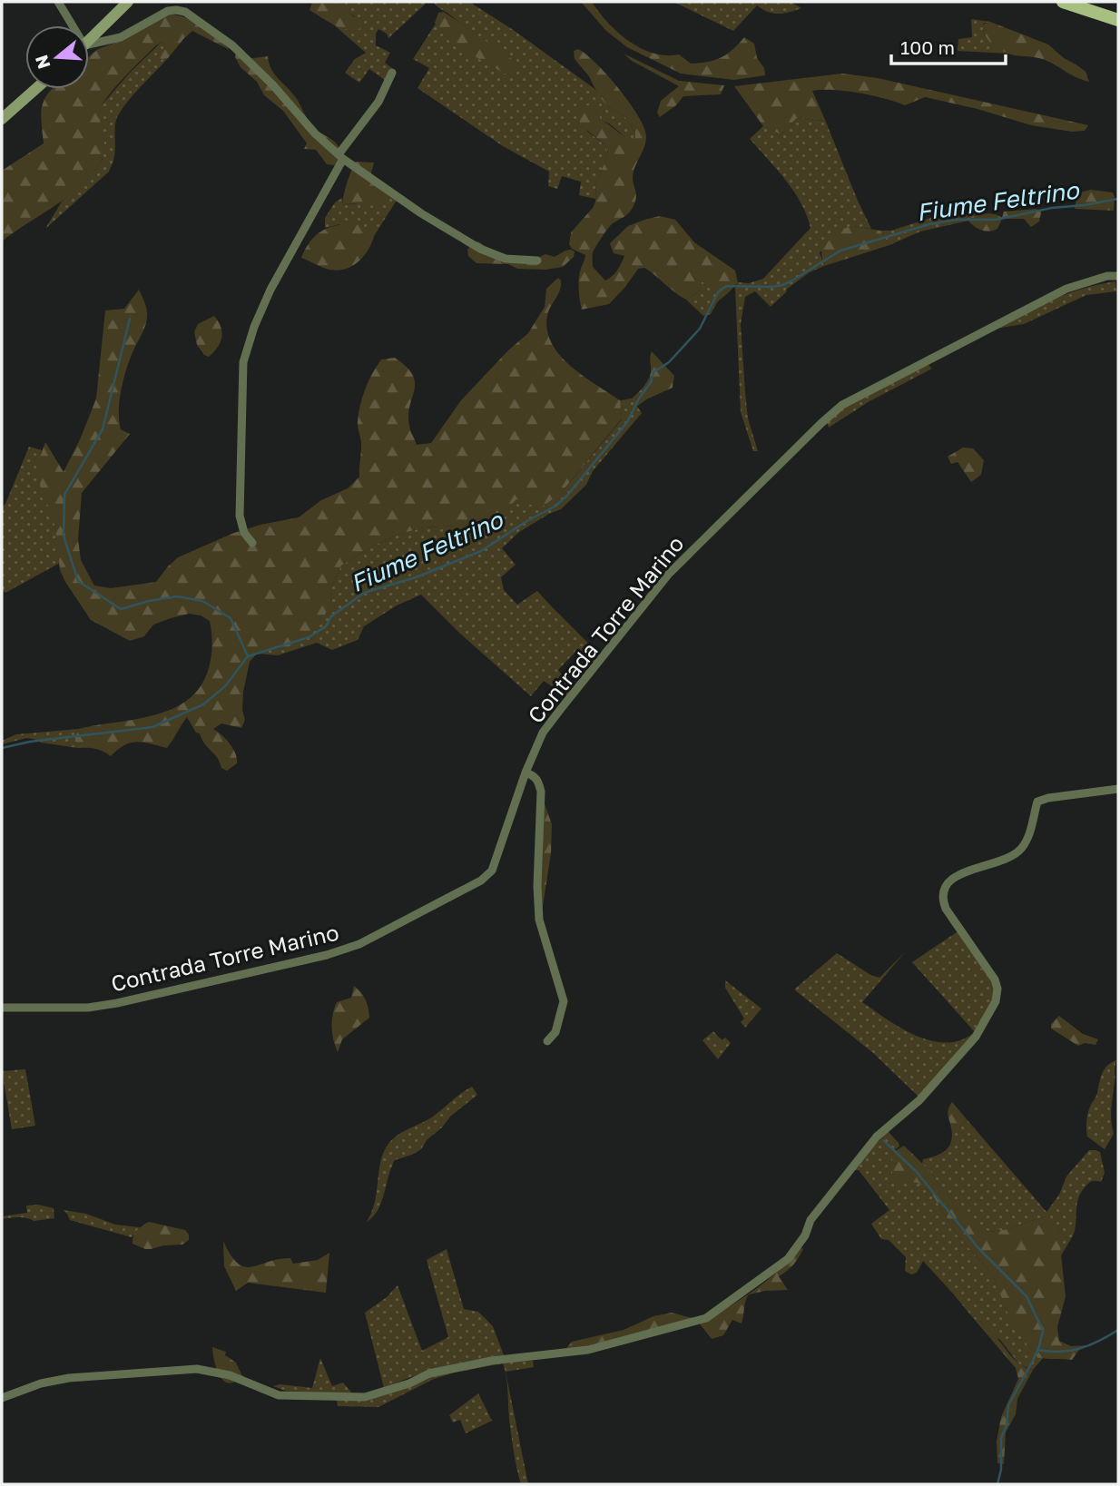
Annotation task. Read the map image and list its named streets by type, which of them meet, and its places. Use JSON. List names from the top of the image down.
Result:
{
  "streets": {
    "street": ["Contrada Torre Marino"]
  },
  "water": ["Fiume Feltrino"],
  "scale_bar": "100 m",
  "north": "left"
}
